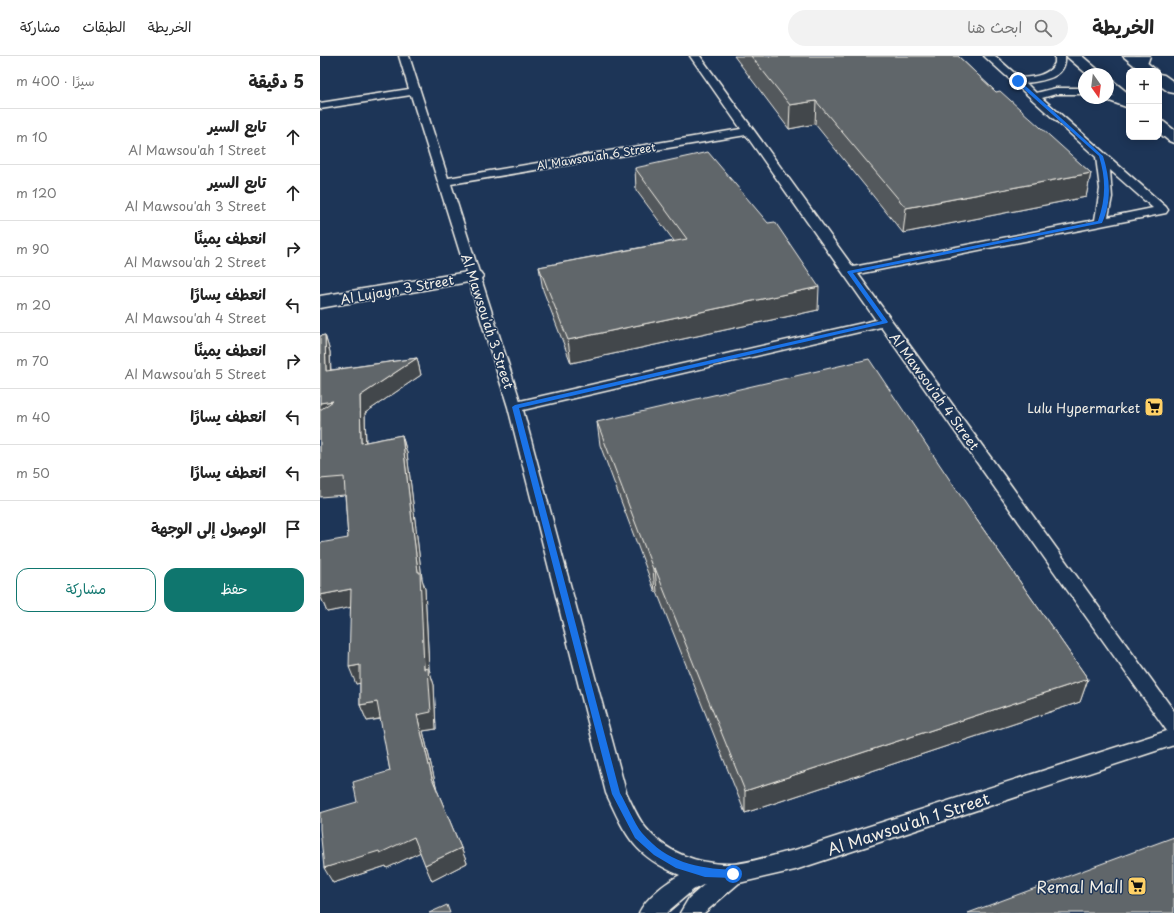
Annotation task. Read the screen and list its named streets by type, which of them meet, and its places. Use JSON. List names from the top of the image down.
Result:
{
  "streets": {
    "main road": ["Al Lujayn 3 Street"],
    "lane": [
      "Al Mawsou'ah 6 Street",
      "Al Mawsou'ah 3 Street",
      "Al Mawsou'ah 4 Street",
      "Al Mawsou'ah 1 Street"
    ]
  },
  "crossings": [
    ["Al Mawsou'ah 6 Street", "Al Mawsou'ah 3 Street"],
    ["Al Mawsou'ah 6 Street", "Al Mawsou'ah 4 Street"],
    ["Al Lujayn 3 Street", "Al Mawsou'ah 3 Street"],
    ["Al Mawsou'ah 3 Street", "Al Mawsou'ah 1 Street"]
  ],
  "places": {
    "supermarket": ["Lulu Hypermarket", "Remal Mall"]
  },
  "north": "bottom",
  "page": {
    "header": "الخريطة",
    "search": "ابحث هنا",
    "nav": ["الخريطة", "الطبقات", "مشاركة"],
    "heading": ["5 دقيقة", "سيرًا · 400 m"],
    "map_buttons": ["+", "−"],
    "list": [
      ["تابع السير", "Al Mawsou'ah 1 Street", "10 m"],
      ["تابع السير", "Al Mawsou'ah 3 Street", "120 m"],
      ["انعطف يمينًا", "Al Mawsou'ah 2 Street", "90 m"],
      ["انعطف يسارًا", "Al Mawsou'ah 4 Street", "20 m"],
      ["انعطف يمينًا", "Al Mawsou'ah 5 Street", "70 m"],
      ["انعطف يسارًا", "40 m"],
      ["انعطف يسارًا", "50 m"],
      "الوصول إلى الوجهة"
    ],
    "buttons": ["حفظ", "مشاركة"]
  }
}
